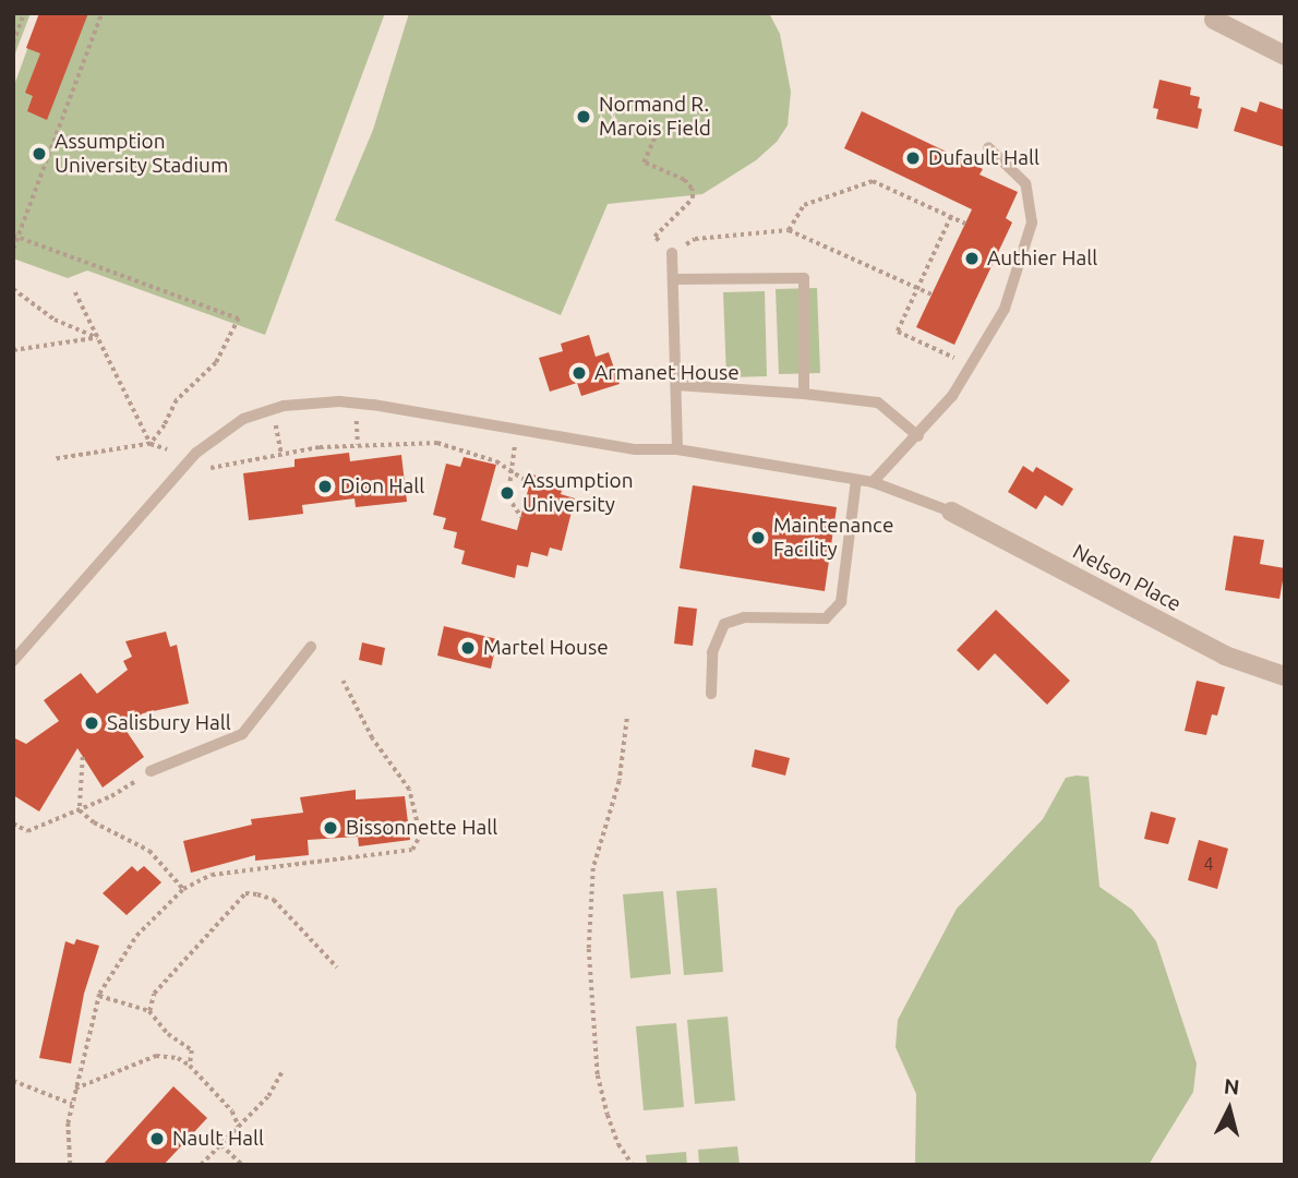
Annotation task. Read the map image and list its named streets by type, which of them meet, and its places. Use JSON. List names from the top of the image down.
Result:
{
  "streets": {
    "street": ["Nelson Place"]
  },
  "places": [
    "Normand R. Marois Field",
    "Assumption University Stadium",
    "Dufault Hall",
    "Authier Hall",
    "Armanet House",
    "Dion Hall",
    "Assumption University",
    "Maintenance Facility",
    "Martel House",
    "Salisbury Hall",
    "Bissonnette Hall",
    "Nault Hall"
  ],
  "house_numbers": ["4"],
  "north": "top"
}
